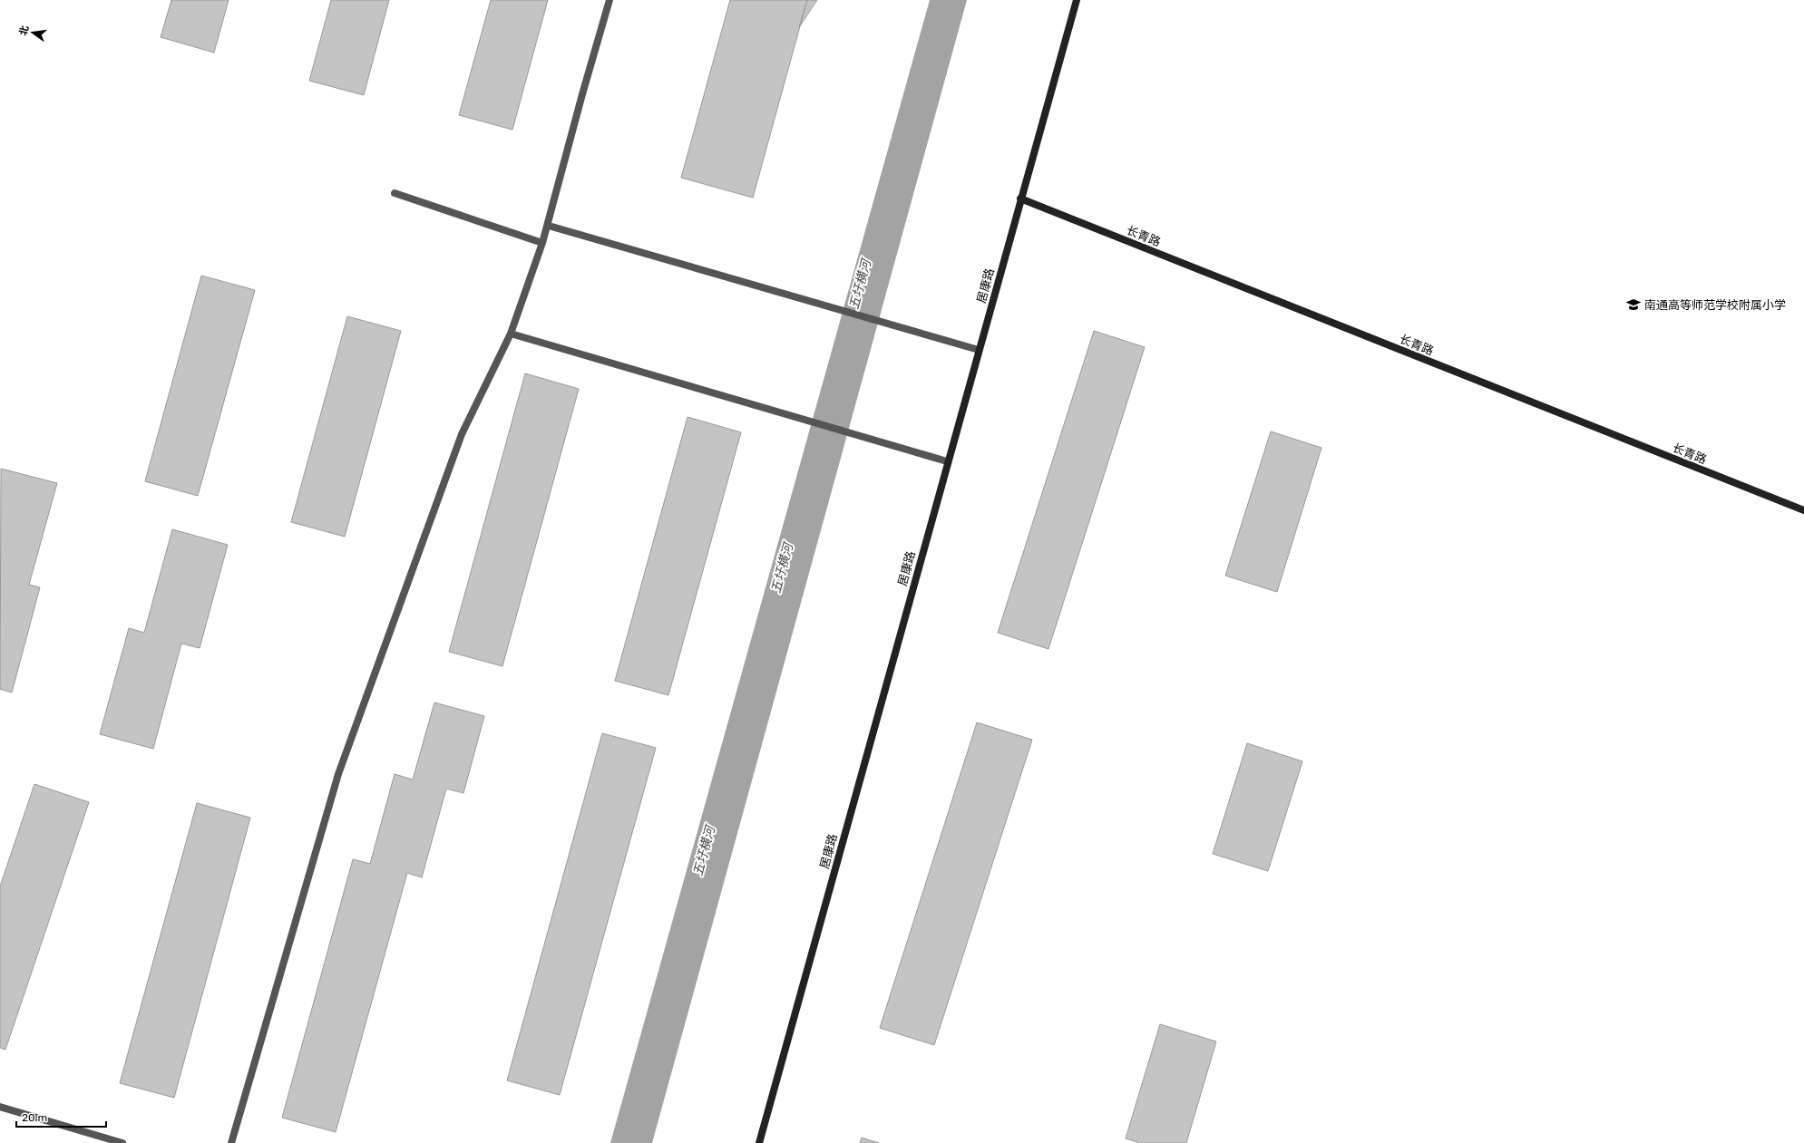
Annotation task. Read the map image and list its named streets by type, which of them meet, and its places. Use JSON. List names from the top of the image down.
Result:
{
  "streets": {
    "street": ["长青路", "居康路"]
  },
  "crossings": [
    ["长青路", "居康路"]
  ],
  "water": ["五圩横河"],
  "places": {
    "school or university": ["南通高等师范学校附属小学"]
  },
  "scale_bar": "20 m",
  "north": "left"
}
